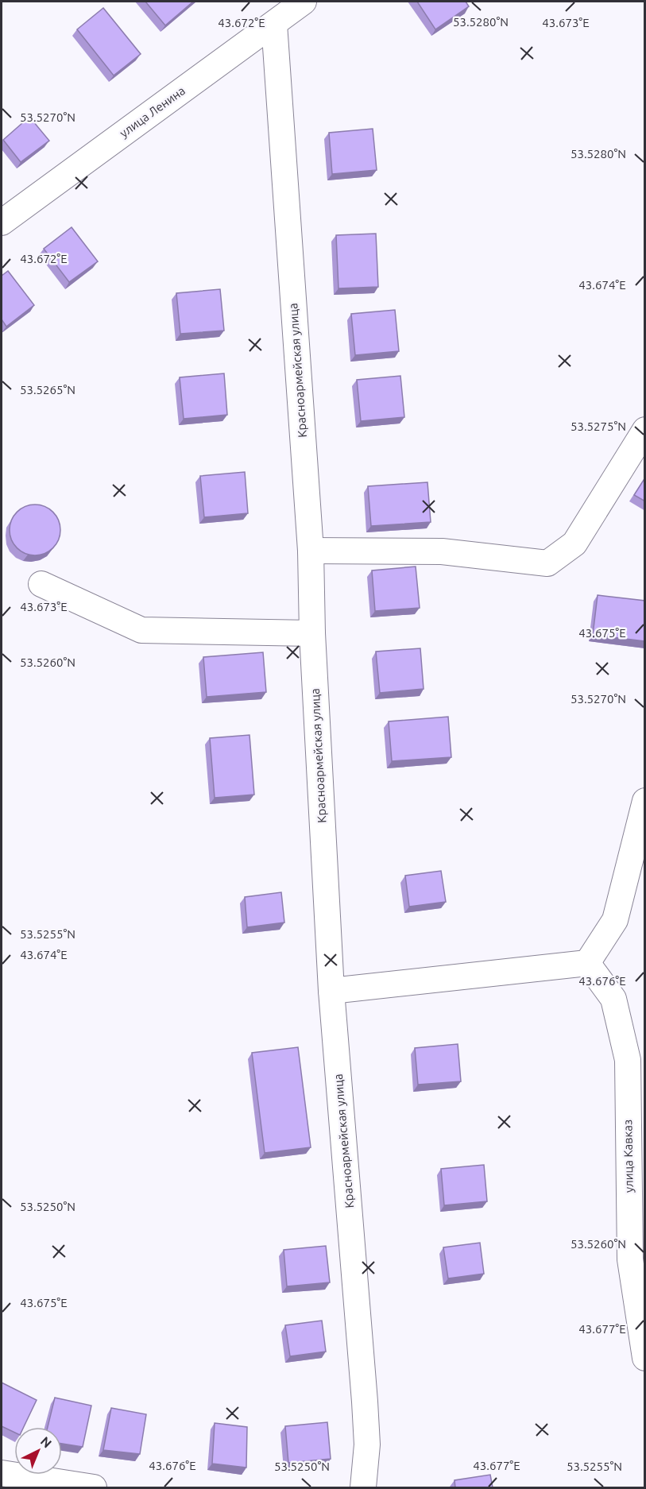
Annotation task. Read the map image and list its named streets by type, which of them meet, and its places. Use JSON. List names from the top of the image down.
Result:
{
  "streets": {
    "street": ["улица Ленина", "Красноармейская улица", "улица Кавказ"]
  },
  "crossings": [
    ["улица Ленина", "Красноармейская улица"]
  ],
  "north": "top right",
  "coordinates": [
    "53.5280°N",
    "43.672°E",
    "43.673°E",
    "53.5270°N",
    "43.674°E",
    "53.5265°N",
    "53.5275°N",
    "43.675°E",
    "53.5260°N",
    "53.5255°N",
    "43.676°E",
    "53.5250°N",
    "43.677°E"
  ]
}
